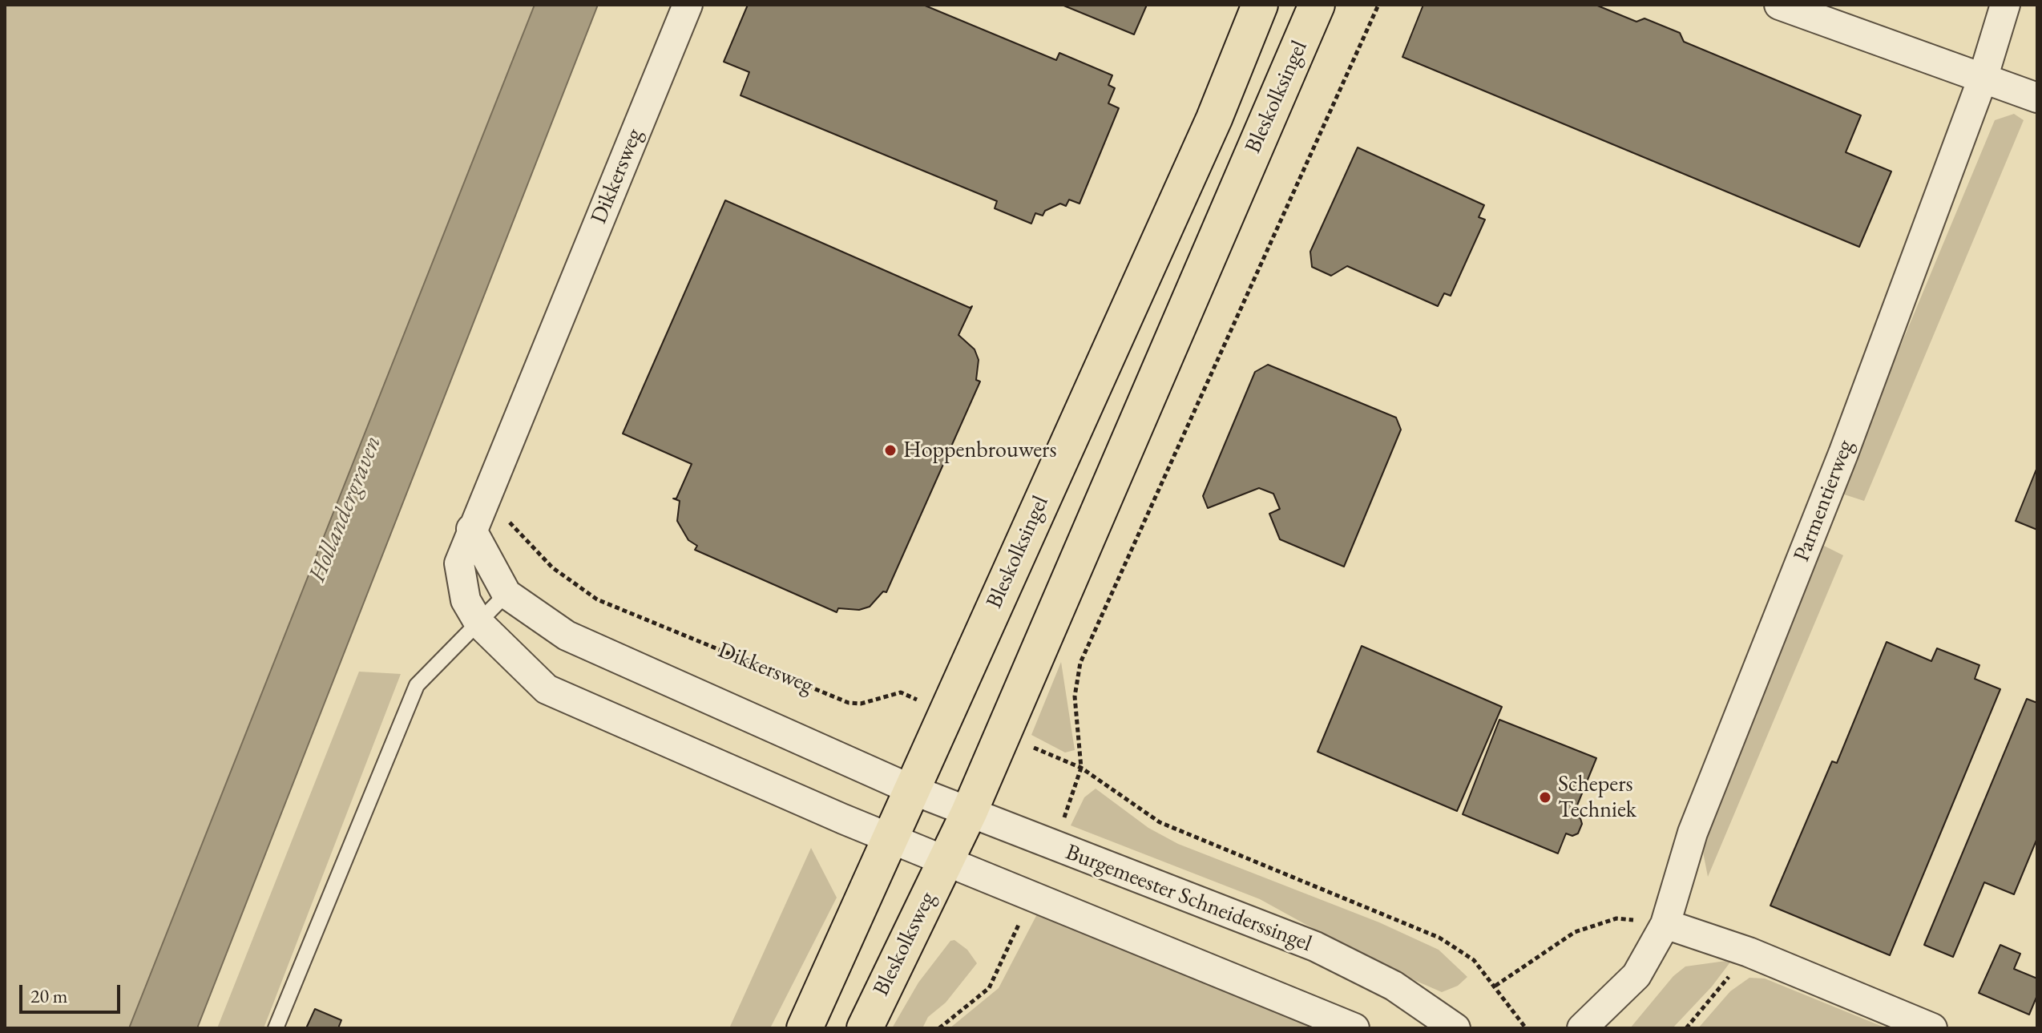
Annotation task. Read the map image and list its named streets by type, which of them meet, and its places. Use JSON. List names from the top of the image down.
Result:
{
  "streets": {
    "main road": ["Bleskolksingel", "Bleskolksweg"],
    "street": ["Dikkersweg", "Parmentierweg", "Burgemeester Schneiderssingel"]
  },
  "crossings": [
    ["Bleskolksingel", "Dikkersweg"],
    ["Bleskolksingel", "Burgemeester Schneiderssingel"],
    ["Bleskolksingel", "Bleskolksweg"]
  ],
  "water": ["Hollandergraven"],
  "places": ["Hoppenbrouwers", "Schepers Techniek"],
  "scale_bar": "20 m"
}
